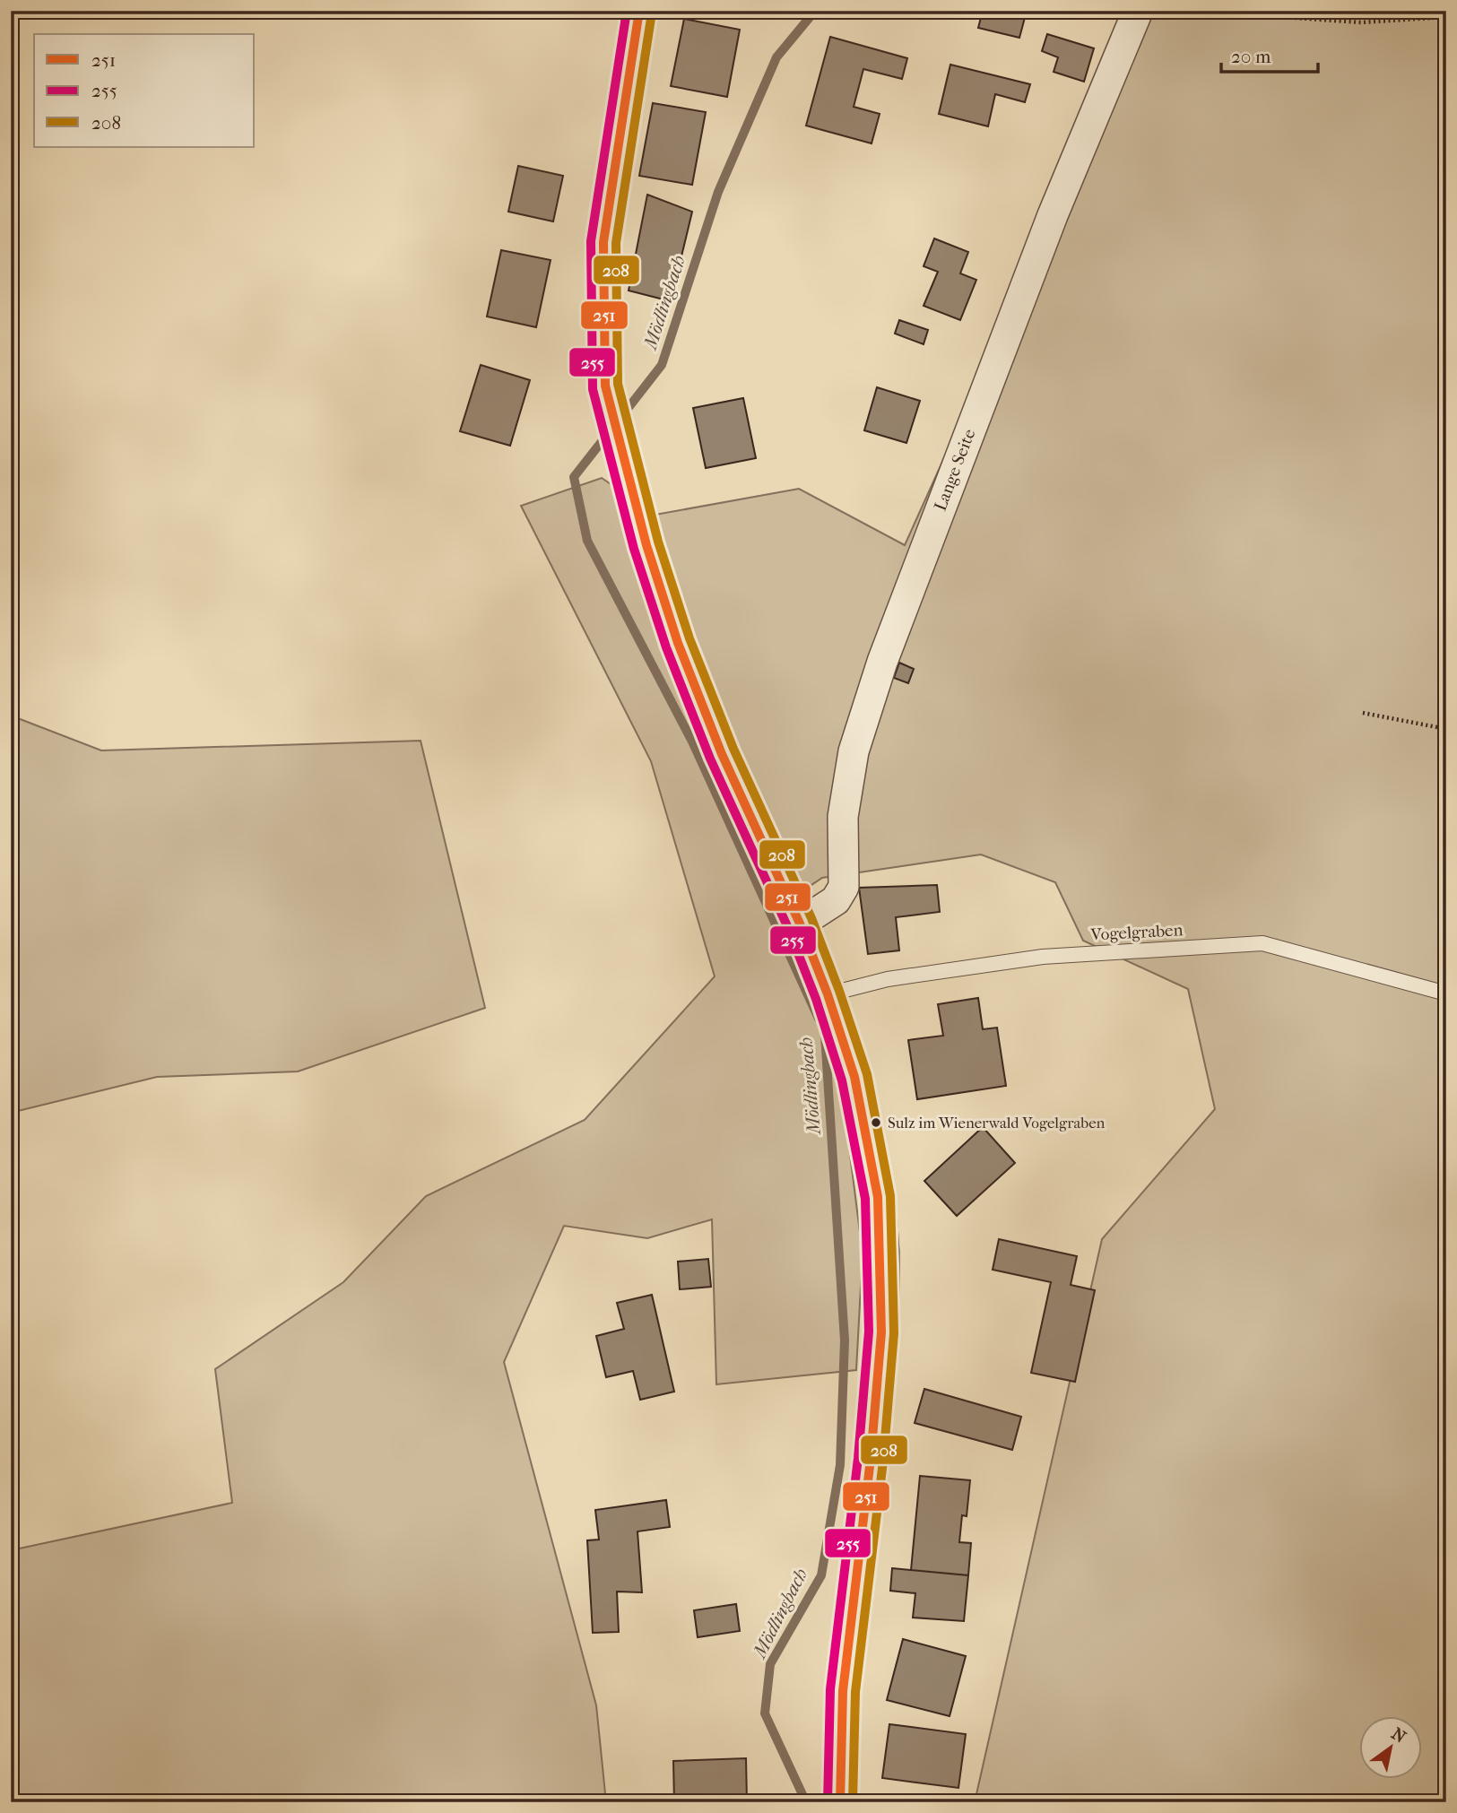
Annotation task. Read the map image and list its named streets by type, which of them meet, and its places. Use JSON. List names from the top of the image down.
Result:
{
  "streets": {
    "street": ["Lange Seite"],
    "lane": ["Vogelgraben"]
  },
  "water": ["Mödlingbach"],
  "places": ["Sulz im Wienerwald Vogelgraben"],
  "lines": ["transit line 251", "transit line 255", "transit line 208"],
  "legend": ["251", "255", "208"],
  "scale_bar": "20 m",
  "north": "top right"
}
